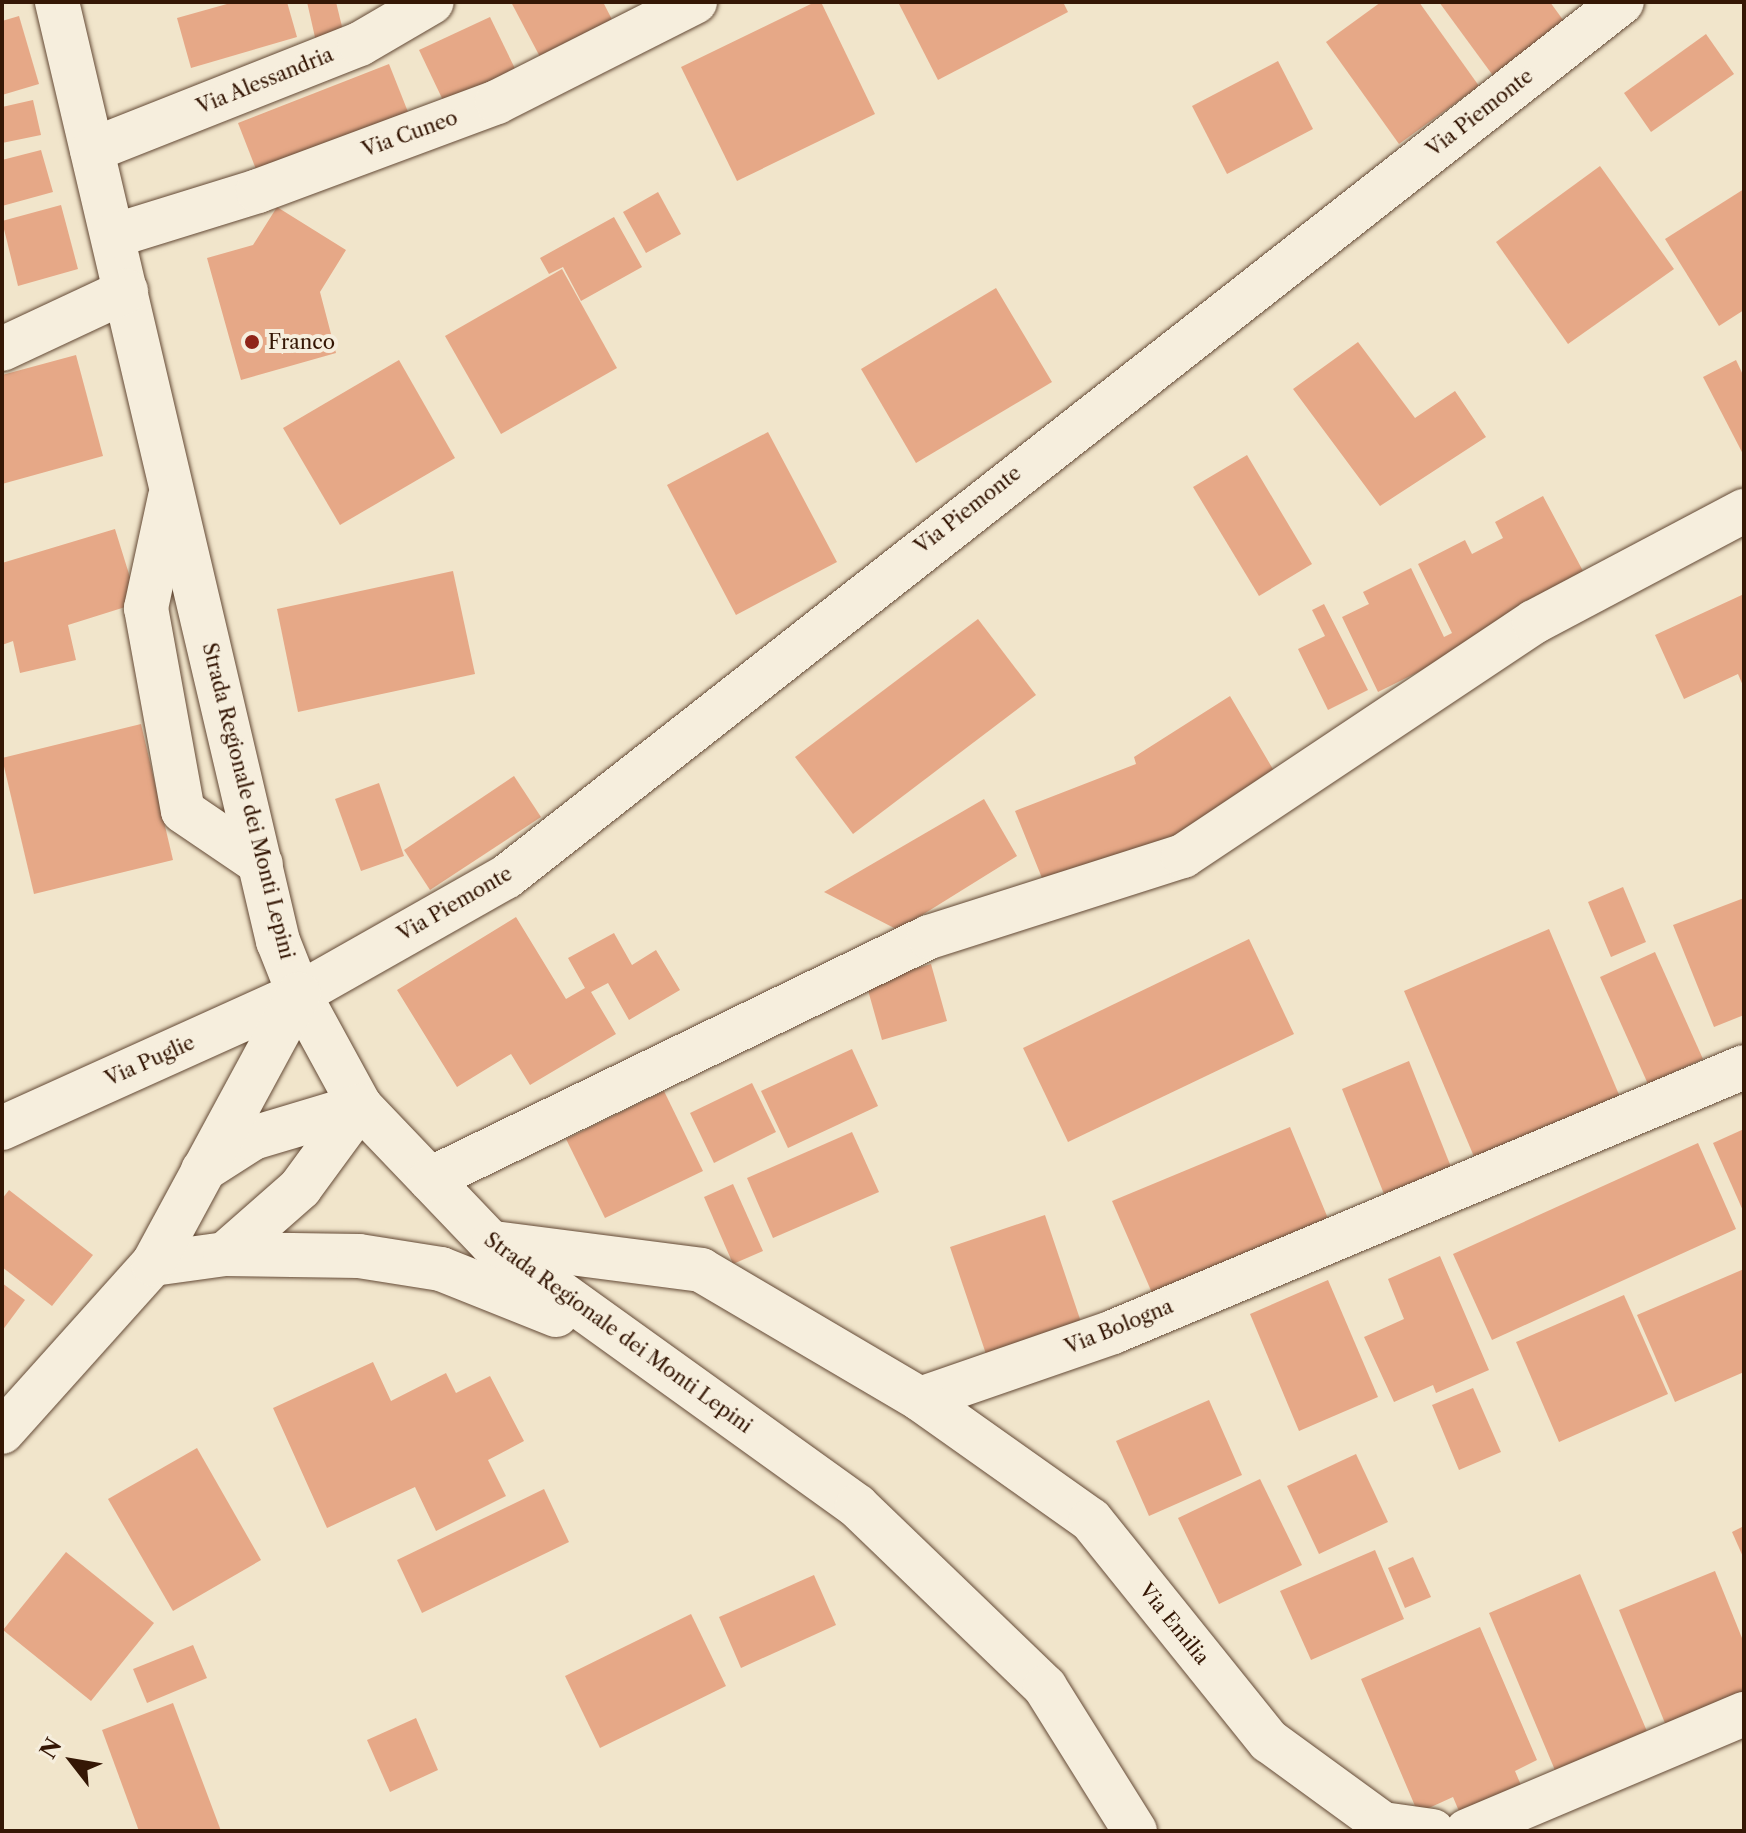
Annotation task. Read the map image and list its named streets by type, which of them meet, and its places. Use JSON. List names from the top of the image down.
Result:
{
  "streets": {
    "street": [
      "Via Alessandria",
      "Via Piemonte",
      "Via Cuneo",
      "Strada Regionale dei Monti Lepini",
      "Via Puglie",
      "Via Bologna",
      "Via Emilia"
    ]
  },
  "crossings": [
    ["Via Alessandria", "Strada Regionale dei Monti Lepini"],
    ["Via Piemonte", "Strada Regionale dei Monti Lepini"],
    ["Via Piemonte", "Via Puglie"],
    ["Via Cuneo", "Strada Regionale dei Monti Lepini"],
    ["Strada Regionale dei Monti Lepini", "Via Puglie"],
    ["Via Bologna", "Via Emilia"]
  ],
  "places": ["Franco"],
  "north": "top left"
}
